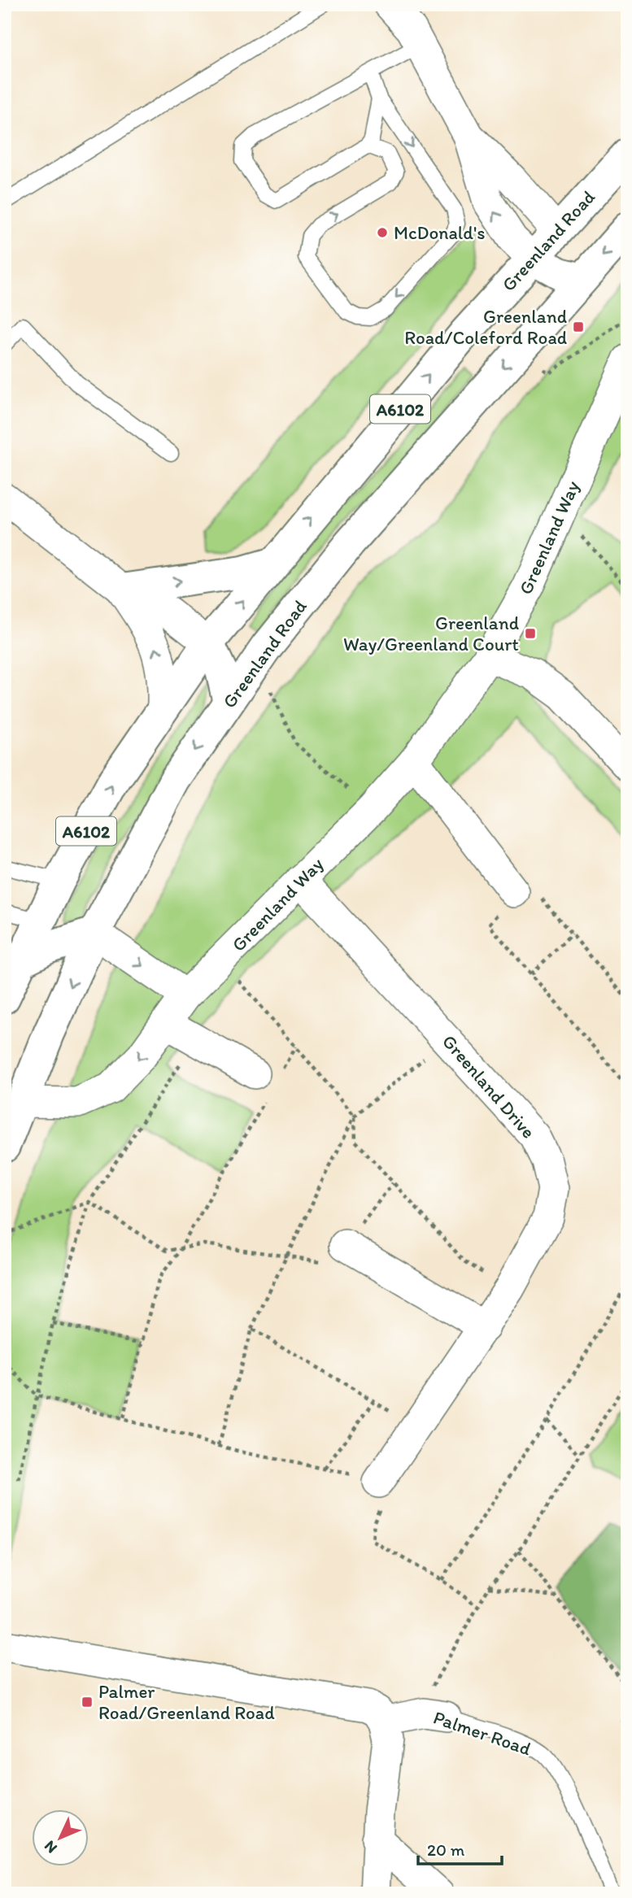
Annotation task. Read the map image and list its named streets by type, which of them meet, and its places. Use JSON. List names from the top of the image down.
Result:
{
  "streets": {
    "highway": ["Greenland Road", "A6102"],
    "street": ["Greenland Way", "Greenland Drive", "Palmer Road"]
  },
  "crossings": [
    ["Greenland Road", "Greenland Way"],
    ["Greenland Way", "Greenland Drive"]
  ],
  "places": {
    "other": ["McDonald's"],
    "transit": ["Greenland Road/Coleford Road", "Greenland Way/Greenland Court", "Palmer Road/Greenland Road"]
  },
  "scale_bar": "20 m",
  "north": "bottom left"
}
